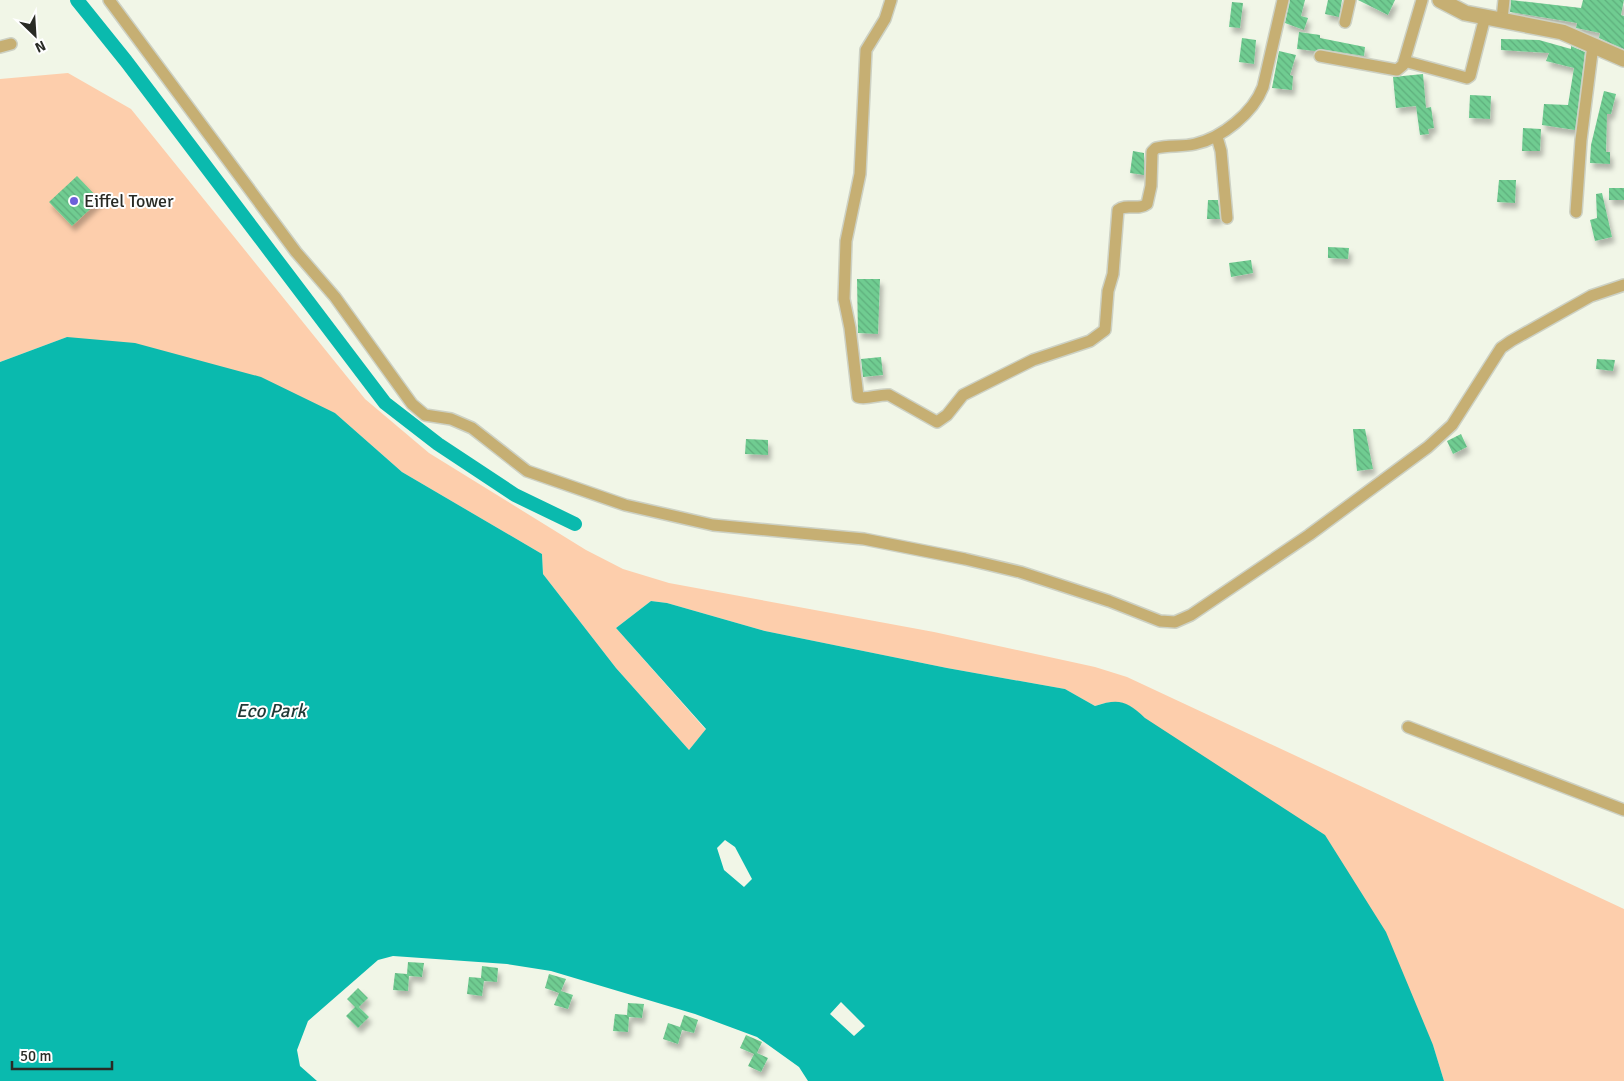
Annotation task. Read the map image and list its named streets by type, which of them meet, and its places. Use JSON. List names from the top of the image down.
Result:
{
  "water": ["Eco Park"],
  "places": ["Eiffel Tower"],
  "scale_bar": "50 m",
  "north": "bottom right"
}
